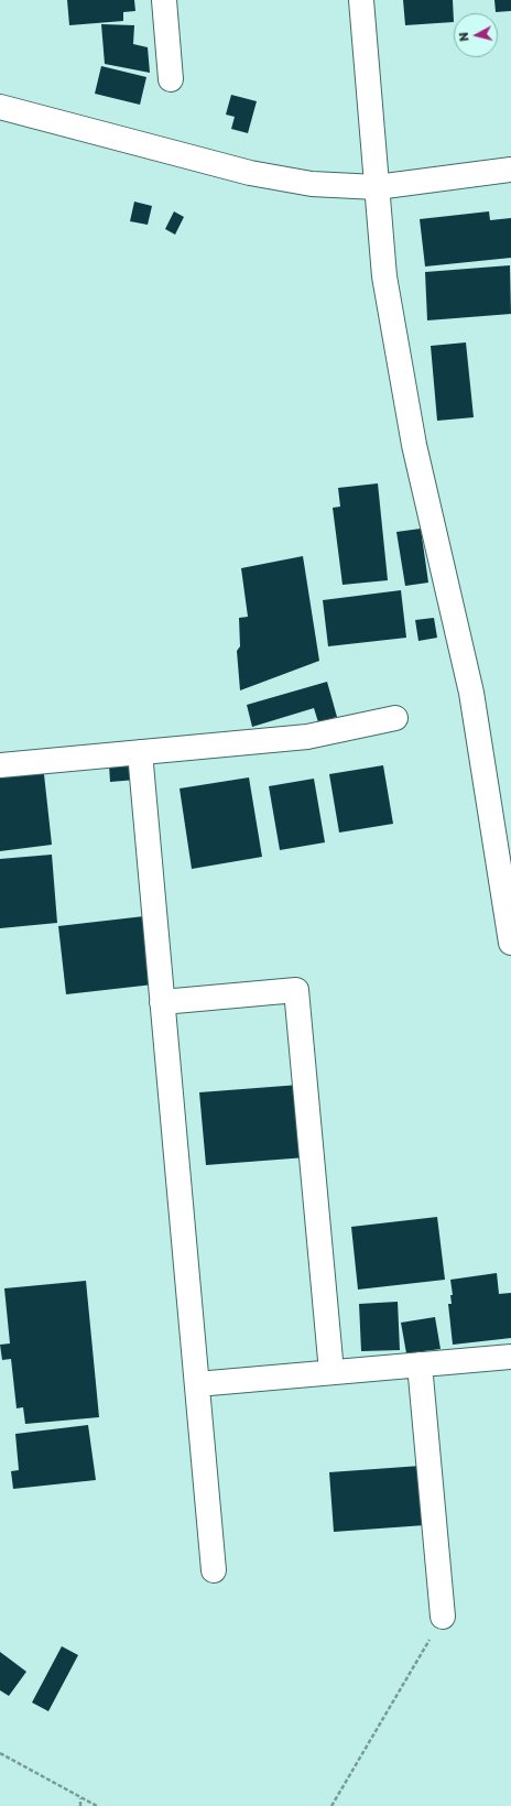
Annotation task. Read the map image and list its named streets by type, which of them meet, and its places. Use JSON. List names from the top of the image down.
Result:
{
  "north": "left"
}
